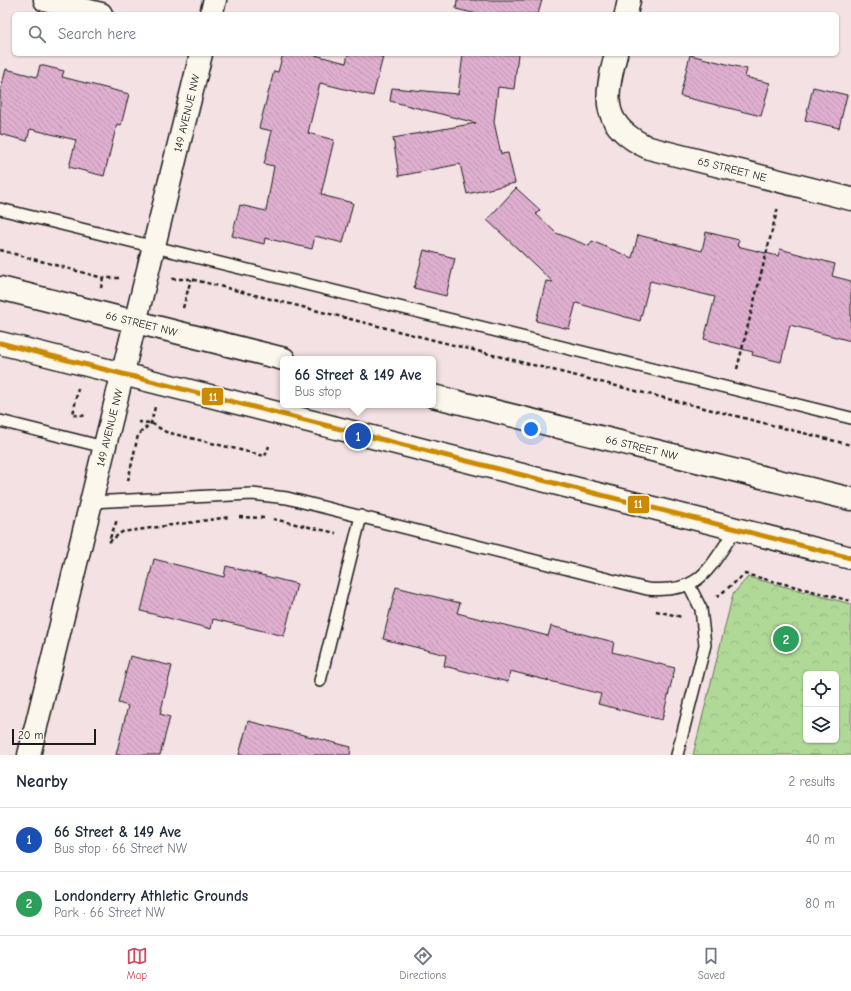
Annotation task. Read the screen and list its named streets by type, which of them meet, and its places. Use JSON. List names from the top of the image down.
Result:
{
  "streets": {
    "main road": ["149 AVENUE NW", "65 STREET NE", "66 STREET NW"]
  },
  "crossings": [
    ["149 AVENUE NW", "66 STREET NW"]
  ],
  "lines": ["transit line 11"],
  "scale_bar": "20 m",
  "page": {
    "search": "Search here",
    "popup": ["66 Street & 149 Ave", "Bus stop"],
    "pins": ["1", "2"],
    "scale": "20 m",
    "heading": ["Nearby", "2 results"],
    "list": [
      {
        "mark": "1",
        "name": "66 Street & 149 Ave",
        "note": "Bus stop · 66 Street NW",
        "value": "40 m"
      },
      {
        "mark": "2",
        "name": "Londonderry Athletic Grounds",
        "note": "Park · 66 Street NW",
        "value": "80 m"
      }
    ],
    "nav": ["Map", "Directions", "Saved"]
  }
}
